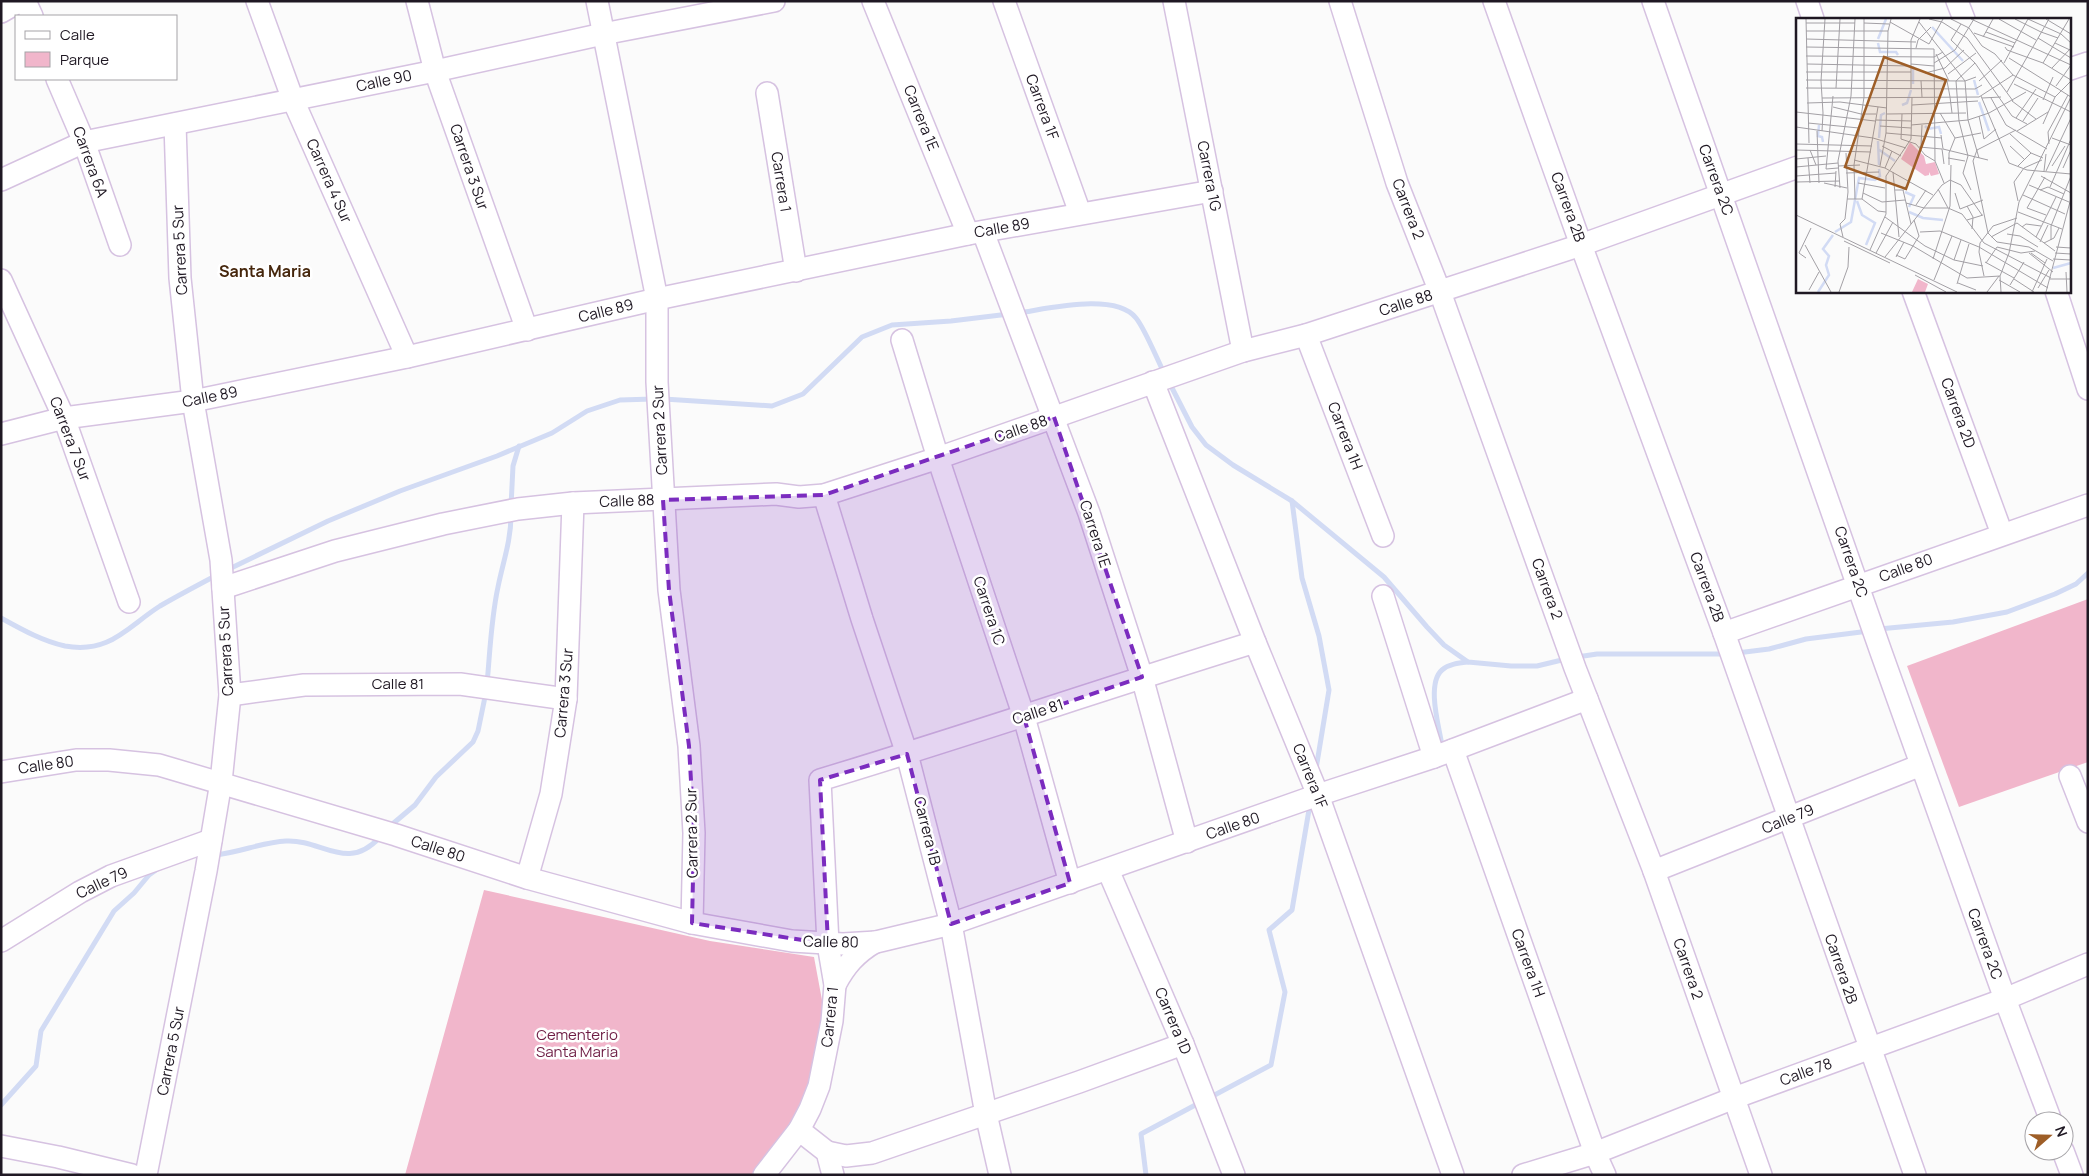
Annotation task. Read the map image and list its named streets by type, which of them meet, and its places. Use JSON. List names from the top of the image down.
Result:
{
  "streets": {
    "street": [
      "Calle 90",
      "Carrera 1F",
      "Carrera 1E",
      "Carrera 6A",
      "Carrera 3 Sur",
      "Carrera 1G",
      "Carrera 2C",
      "Carrera 4 Sur",
      "Carrera 1",
      "Carrera 2B",
      "Carrera 2",
      "Calle 89",
      "Carrera 5 Sur",
      "Calle 88",
      "Carrera 2D",
      "Carrera 2 Sur",
      "Carrera 1H",
      "Carrera 7 Sur",
      "Calle 80",
      "Carrera 1C",
      "Calle 81",
      "Calle 79",
      "Carrera 1B",
      "Carrera 1D",
      "Calle 78"
    ]
  },
  "crossings": [
    ["Calle 90", "Carrera 6A"],
    ["Calle 90", "Carrera 3 Sur"],
    ["Calle 90", "Carrera 4 Sur"],
    ["Calle 90", "Carrera 5 Sur"],
    ["Calle 90", "Carrera 2 Sur"],
    ["Carrera 1F", "Calle 89"],
    ["Carrera 1F", "Calle 88"],
    ["Carrera 1F", "Calle 80"],
    ["Carrera 1F", "Calle 81"],
    ["Carrera 1E", "Calle 89"],
    ["Carrera 1E", "Calle 88"],
    ["Carrera 1E", "Calle 80"],
    ["Carrera 1E", "Calle 81"],
    ["Carrera 3 Sur", "Calle 89"],
    ["Carrera 3 Sur", "Calle 88"],
    ["Carrera 3 Sur", "Calle 80"],
    ["Carrera 3 Sur", "Calle 81"],
    ["Carrera 1G", "Calle 89"],
    ["Carrera 1G", "Calle 88"],
    ["Carrera 2C", "Calle 88"],
    ["Carrera 2C", "Calle 80"],
    ["Carrera 2C", "Calle 79"],
    ["Carrera 2C", "Calle 78"],
    ["Carrera 4 Sur", "Calle 89"],
    ["Carrera 1", "Calle 89"],
    ["Carrera 1", "Calle 80"],
    ["Carrera 1", "Calle 81"],
    ["Carrera 2B", "Calle 88"],
    ["Carrera 2B", "Calle 80"],
    ["Carrera 2B", "Calle 79"],
    ["Carrera 2B", "Calle 78"],
    ["Carrera 2", "Calle 88"],
    ["Carrera 2", "Calle 80"],
    ["Carrera 2", "Calle 79"],
    ["Carrera 2", "Calle 78"],
    ["Calle 89", "Carrera 5 Sur"],
    ["Calle 89", "Carrera 2 Sur"],
    ["Calle 89", "Carrera 7 Sur"],
    ["Carrera 5 Sur", "Calle 88"],
    ["Carrera 5 Sur", "Calle 80"],
    ["Carrera 5 Sur", "Calle 81"],
    ["Carrera 5 Sur", "Calle 79"],
    ["Calle 88", "Carrera 2 Sur"],
    ["Calle 88", "Carrera 1H"],
    ["Calle 88", "Carrera 1C"],
    ["Calle 88", "Carrera 1B"],
    ["Carrera 2D", "Calle 80"],
    ["Carrera 2 Sur", "Calle 80"],
    ["Carrera 1H", "Calle 80"],
    ["Carrera 1H", "Calle 78"],
    ["Calle 80", "Carrera 1C"],
    ["Calle 80", "Carrera 1B"],
    ["Calle 80", "Carrera 1D"],
    ["Carrera 1C", "Calle 81"],
    ["Calle 81", "Carrera 1B"]
  ],
  "districts": ["Santa Maria"],
  "parks": ["Cementerio Santa Maria"],
  "legend": ["Calle", "Parque"],
  "north": "right"
}
